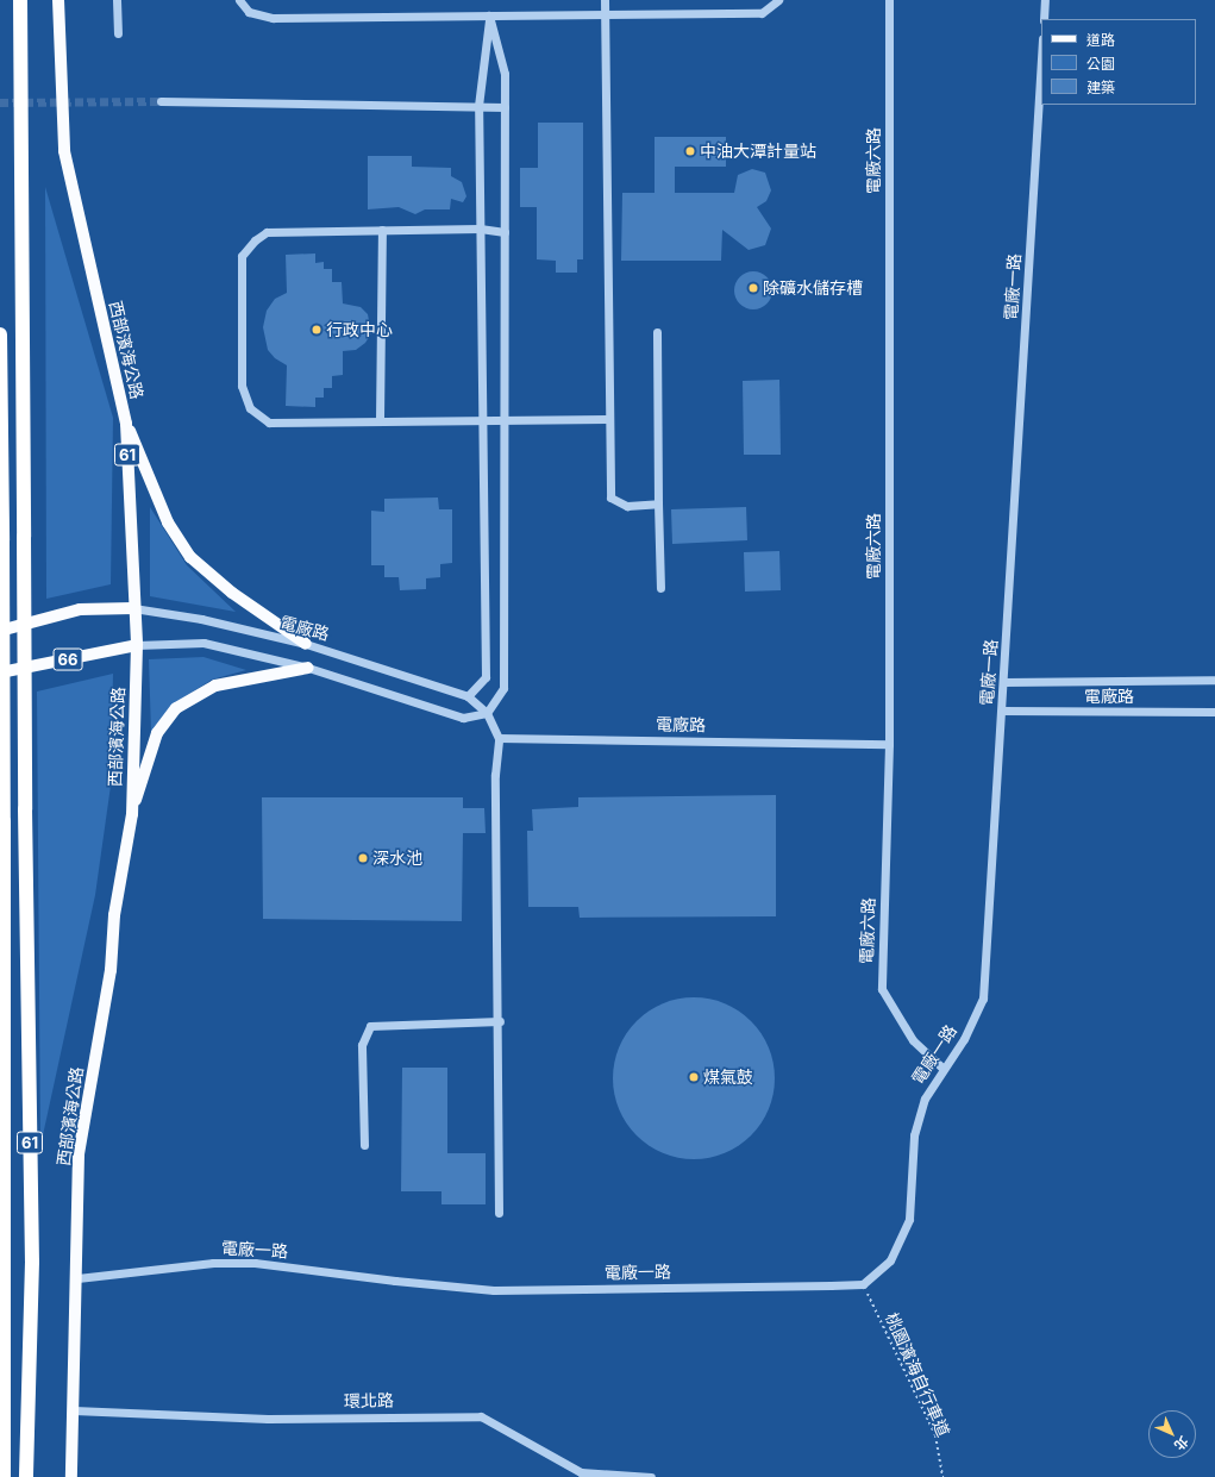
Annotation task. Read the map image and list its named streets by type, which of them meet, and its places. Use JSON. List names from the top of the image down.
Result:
{
  "streets": {
    "highway": ["61"],
    "main road": ["西部濱海公路", "66"],
    "street": [
      "電廠六路",
      "電廠一路",
      "電廠路",
      "環北路"
    ],
    "path": ["桃園濱海自行車道"]
  },
  "crossings": [
    ["電廠六路", "電廠一路"],
    ["電廠六路", "電廠路"],
    ["電廠一路", "西部濱海公路"],
    ["電廠一路", "電廠路"],
    ["電廠一路", "桃園濱海自行車道"],
    ["西部濱海公路", "電廠路"],
    ["西部濱海公路", "66"],
    ["西部濱海公路", "環北路"]
  ],
  "places": [
    "中油大潭計量站",
    "除礦水儲存槽",
    "行政中心",
    "深水池",
    "煤氣鼓"
  ],
  "legend": ["道路", "公園", "建築"],
  "north": "bottom right"
}
